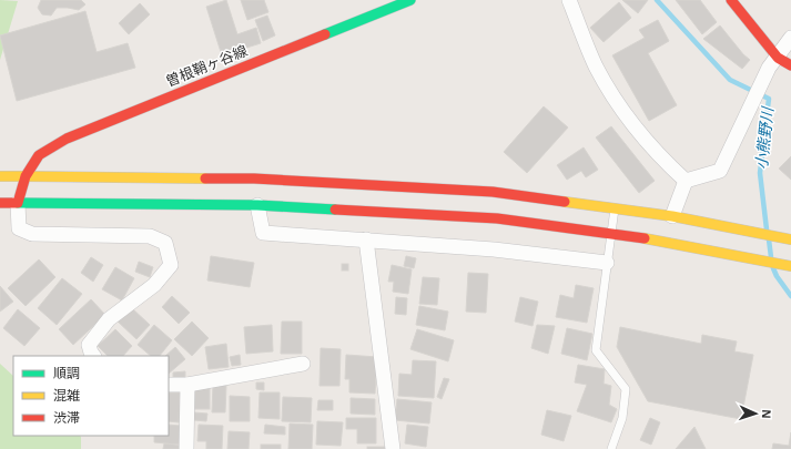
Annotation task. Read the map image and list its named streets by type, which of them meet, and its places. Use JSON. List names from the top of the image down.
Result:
{
  "streets": {
    "street": ["曽根鞘ヶ谷線"]
  },
  "water": ["小熊野川"],
  "legend": ["順調", "混雑", "渋滞"],
  "north": "right"
}
